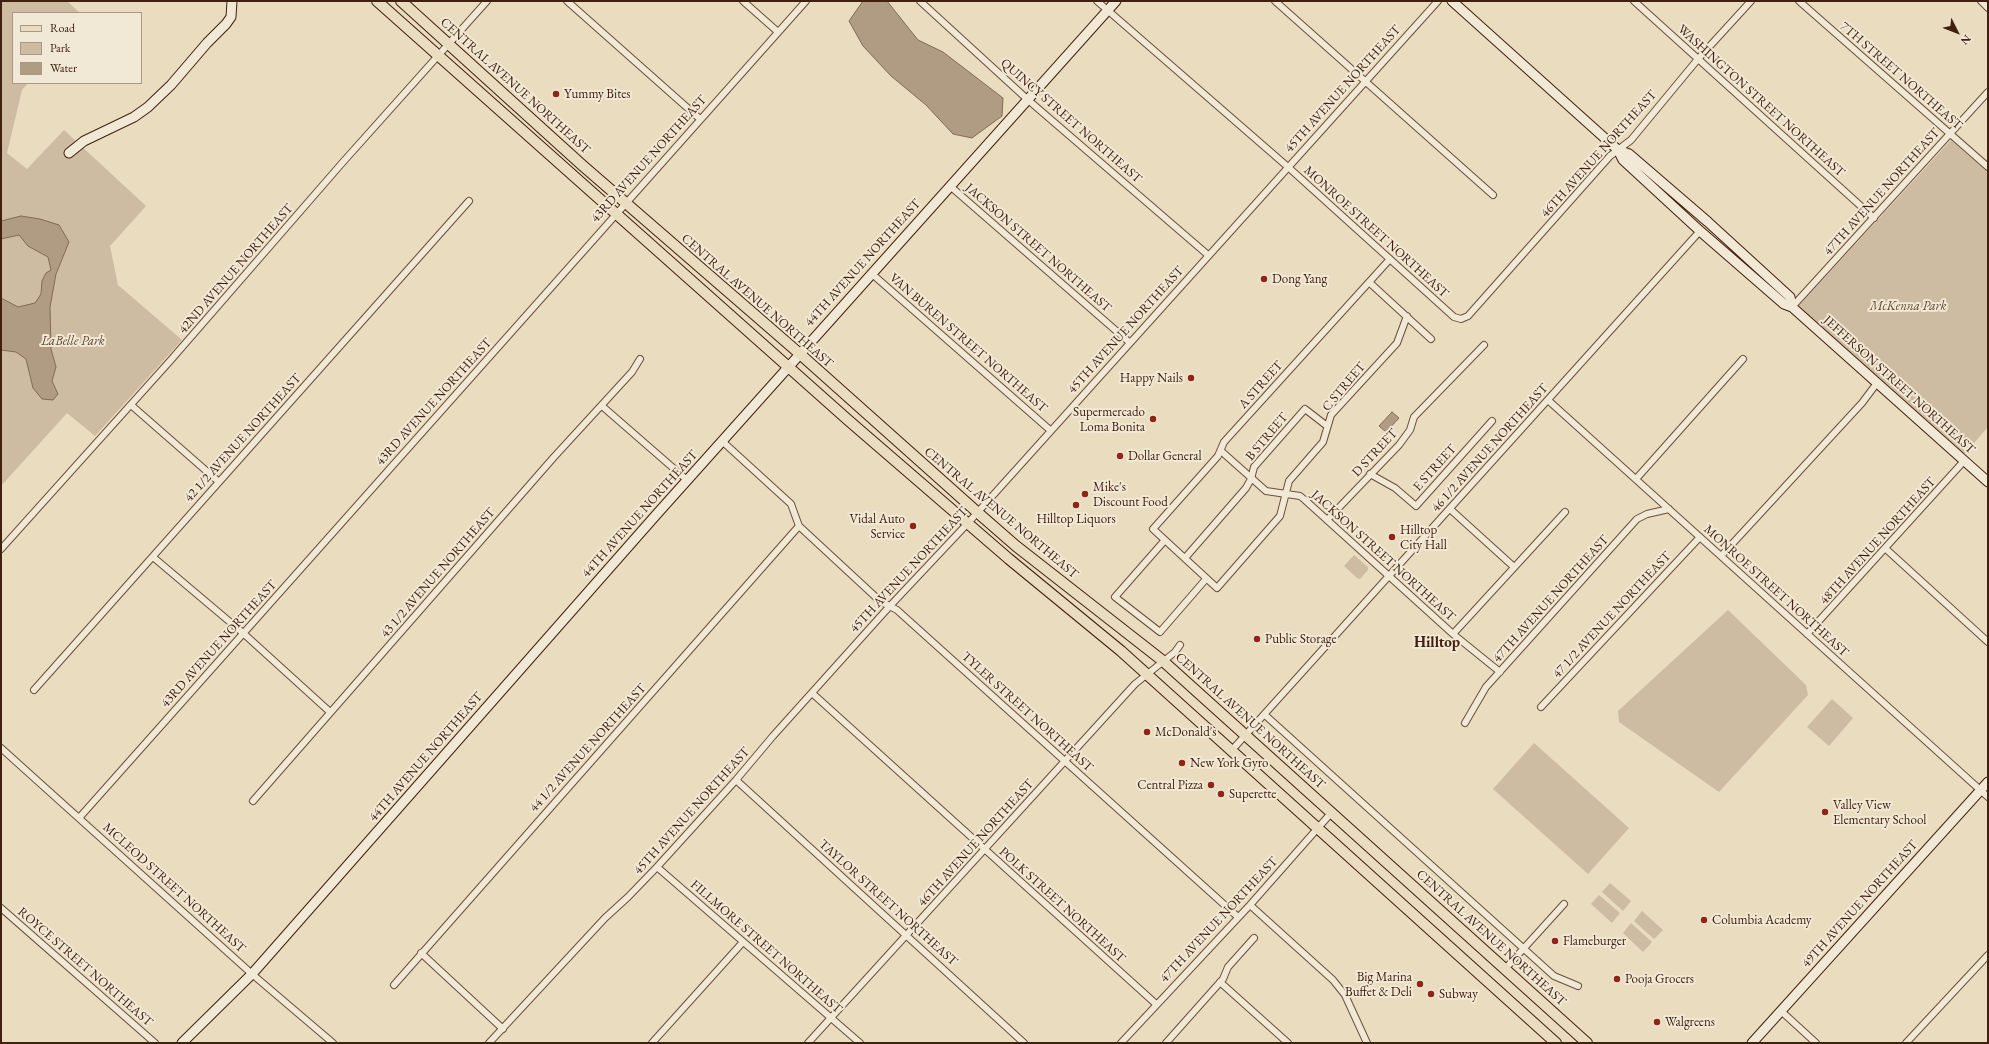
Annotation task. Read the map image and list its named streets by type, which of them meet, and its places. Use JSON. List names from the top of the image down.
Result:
{
  "streets": {
    "main road": ["CENTRAL AVENUE NORTHEAST"],
    "street": [
      "7TH STREET NORTHEAST",
      "45TH AVENUE NORTHEAST",
      "WASHINGTON STREET NORTHEAST",
      "QUINCY STREET NORTHEAST",
      "46TH AVENUE NORTHEAST",
      "43RD AVENUE NORTHEAST",
      "47TH AVENUE NORTHEAST",
      "MONROE STREET NORTHEAST",
      "JACKSON STREET NORTHEAST",
      "44TH AVENUE NORTHEAST",
      "42ND AVENUE NORTHEAST",
      "VAN BUREN STREET NORTHEAST",
      "A STREET",
      "JEFFERSON STREET NORTHEAST",
      "C STREET",
      "B STREET",
      "42 1/2 AVENUE NORTHEAST",
      "46 1/2 AVENUE NORTHEAST",
      "D STREET",
      "E STREET",
      "48TH AVENUE NORTHEAST",
      "43 1/2 AVENUE NORTHEAST",
      "47 1/2 AVENUE NORTHEAST",
      "TYLER STREET NORTHEAST",
      "44 1/2 AVENUE NORTHEAST",
      "MCLEOD STREET NORTHEAST",
      "TAYLOR STREET NORTHEAST",
      "49TH AVENUE NORTHEAST",
      "POLK STREET NORTHEAST",
      "FILLMORE STREET NORTHEAST",
      "ROYCE STREET NORTHEAST"
    ]
  },
  "crossings": [
    ["7TH STREET NORTHEAST", "47TH AVENUE NORTHEAST"],
    ["CENTRAL AVENUE NORTHEAST", "45TH AVENUE NORTHEAST"],
    ["CENTRAL AVENUE NORTHEAST", "46TH AVENUE NORTHEAST"],
    ["CENTRAL AVENUE NORTHEAST", "43RD AVENUE NORTHEAST"],
    ["CENTRAL AVENUE NORTHEAST", "47TH AVENUE NORTHEAST"],
    ["CENTRAL AVENUE NORTHEAST", "44TH AVENUE NORTHEAST"],
    ["CENTRAL AVENUE NORTHEAST", "42ND AVENUE NORTHEAST"],
    ["CENTRAL AVENUE NORTHEAST", "46 1/2 AVENUE NORTHEAST"],
    ["45TH AVENUE NORTHEAST", "QUINCY STREET NORTHEAST"],
    ["45TH AVENUE NORTHEAST", "MONROE STREET NORTHEAST"],
    ["45TH AVENUE NORTHEAST", "JACKSON STREET NORTHEAST"],
    ["45TH AVENUE NORTHEAST", "VAN BUREN STREET NORTHEAST"],
    ["45TH AVENUE NORTHEAST", "TYLER STREET NORTHEAST"],
    ["45TH AVENUE NORTHEAST", "TAYLOR STREET NORTHEAST"],
    ["45TH AVENUE NORTHEAST", "POLK STREET NORTHEAST"],
    ["45TH AVENUE NORTHEAST", "FILLMORE STREET NORTHEAST"],
    ["WASHINGTON STREET NORTHEAST", "46TH AVENUE NORTHEAST"],
    ["WASHINGTON STREET NORTHEAST", "47TH AVENUE NORTHEAST"],
    ["QUINCY STREET NORTHEAST", "44TH AVENUE NORTHEAST"],
    ["46TH AVENUE NORTHEAST", "MONROE STREET NORTHEAST"],
    ["46TH AVENUE NORTHEAST", "JEFFERSON STREET NORTHEAST"],
    ["46TH AVENUE NORTHEAST", "TYLER STREET NORTHEAST"],
    ["46TH AVENUE NORTHEAST", "TAYLOR STREET NORTHEAST"],
    ["46TH AVENUE NORTHEAST", "POLK STREET NORTHEAST"],
    ["46TH AVENUE NORTHEAST", "FILLMORE STREET NORTHEAST"],
    ["43RD AVENUE NORTHEAST", "MCLEOD STREET NORTHEAST"],
    ["47TH AVENUE NORTHEAST", "MONROE STREET NORTHEAST"],
    ["47TH AVENUE NORTHEAST", "JACKSON STREET NORTHEAST"],
    ["47TH AVENUE NORTHEAST", "JEFFERSON STREET NORTHEAST"],
    ["47TH AVENUE NORTHEAST", "TYLER STREET NORTHEAST"],
    ["47TH AVENUE NORTHEAST", "POLK STREET NORTHEAST"],
    ["MONROE STREET NORTHEAST", "44TH AVENUE NORTHEAST"],
    ["MONROE STREET NORTHEAST", "A STREET"],
    ["MONROE STREET NORTHEAST", "46 1/2 AVENUE NORTHEAST"],
    ["MONROE STREET NORTHEAST", "48TH AVENUE NORTHEAST"],
    ["MONROE STREET NORTHEAST", "47 1/2 AVENUE NORTHEAST"],
    ["MONROE STREET NORTHEAST", "49TH AVENUE NORTHEAST"],
    ["JACKSON STREET NORTHEAST", "44TH AVENUE NORTHEAST"],
    ["JACKSON STREET NORTHEAST", "A STREET"],
    ["JACKSON STREET NORTHEAST", "C STREET"],
    ["JACKSON STREET NORTHEAST", "B STREET"],
    ["JACKSON STREET NORTHEAST", "46 1/2 AVENUE NORTHEAST"],
    ["JACKSON STREET NORTHEAST", "D STREET"],
    ["44TH AVENUE NORTHEAST", "VAN BUREN STREET NORTHEAST"],
    ["44TH AVENUE NORTHEAST", "MCLEOD STREET NORTHEAST"],
    ["JEFFERSON STREET NORTHEAST", "46 1/2 AVENUE NORTHEAST"],
    ["JEFFERSON STREET NORTHEAST", "48TH AVENUE NORTHEAST"],
    ["C STREET", "B STREET"],
    ["D STREET", "E STREET"],
    ["TYLER STREET NORTHEAST", "44 1/2 AVENUE NORTHEAST"]
  ],
  "districts": ["Hilltop"],
  "parks": ["McKenna Park", "LaBelle Park"],
  "places": [
    "Yummy Bites",
    "Dong Yang",
    "Happy Nails",
    "Supermercado Loma Bonita",
    "Dollar General",
    "Mike's Discount Food",
    "Hilltop Liquors",
    "Vidal Auto Service",
    "Hilltop City Hall",
    "Public Storage",
    "McDonald's",
    "New York Gyro",
    "Central Pizza",
    "Superette",
    "Valley View Elementary School",
    "Columbia Academy",
    "Flameburger",
    "Pooja Grocers",
    "Big Marina Buffet & Deli",
    "Subway",
    "Walgreens"
  ],
  "legend": ["Road", "Park", "Water"],
  "north": "bottom right"
}
